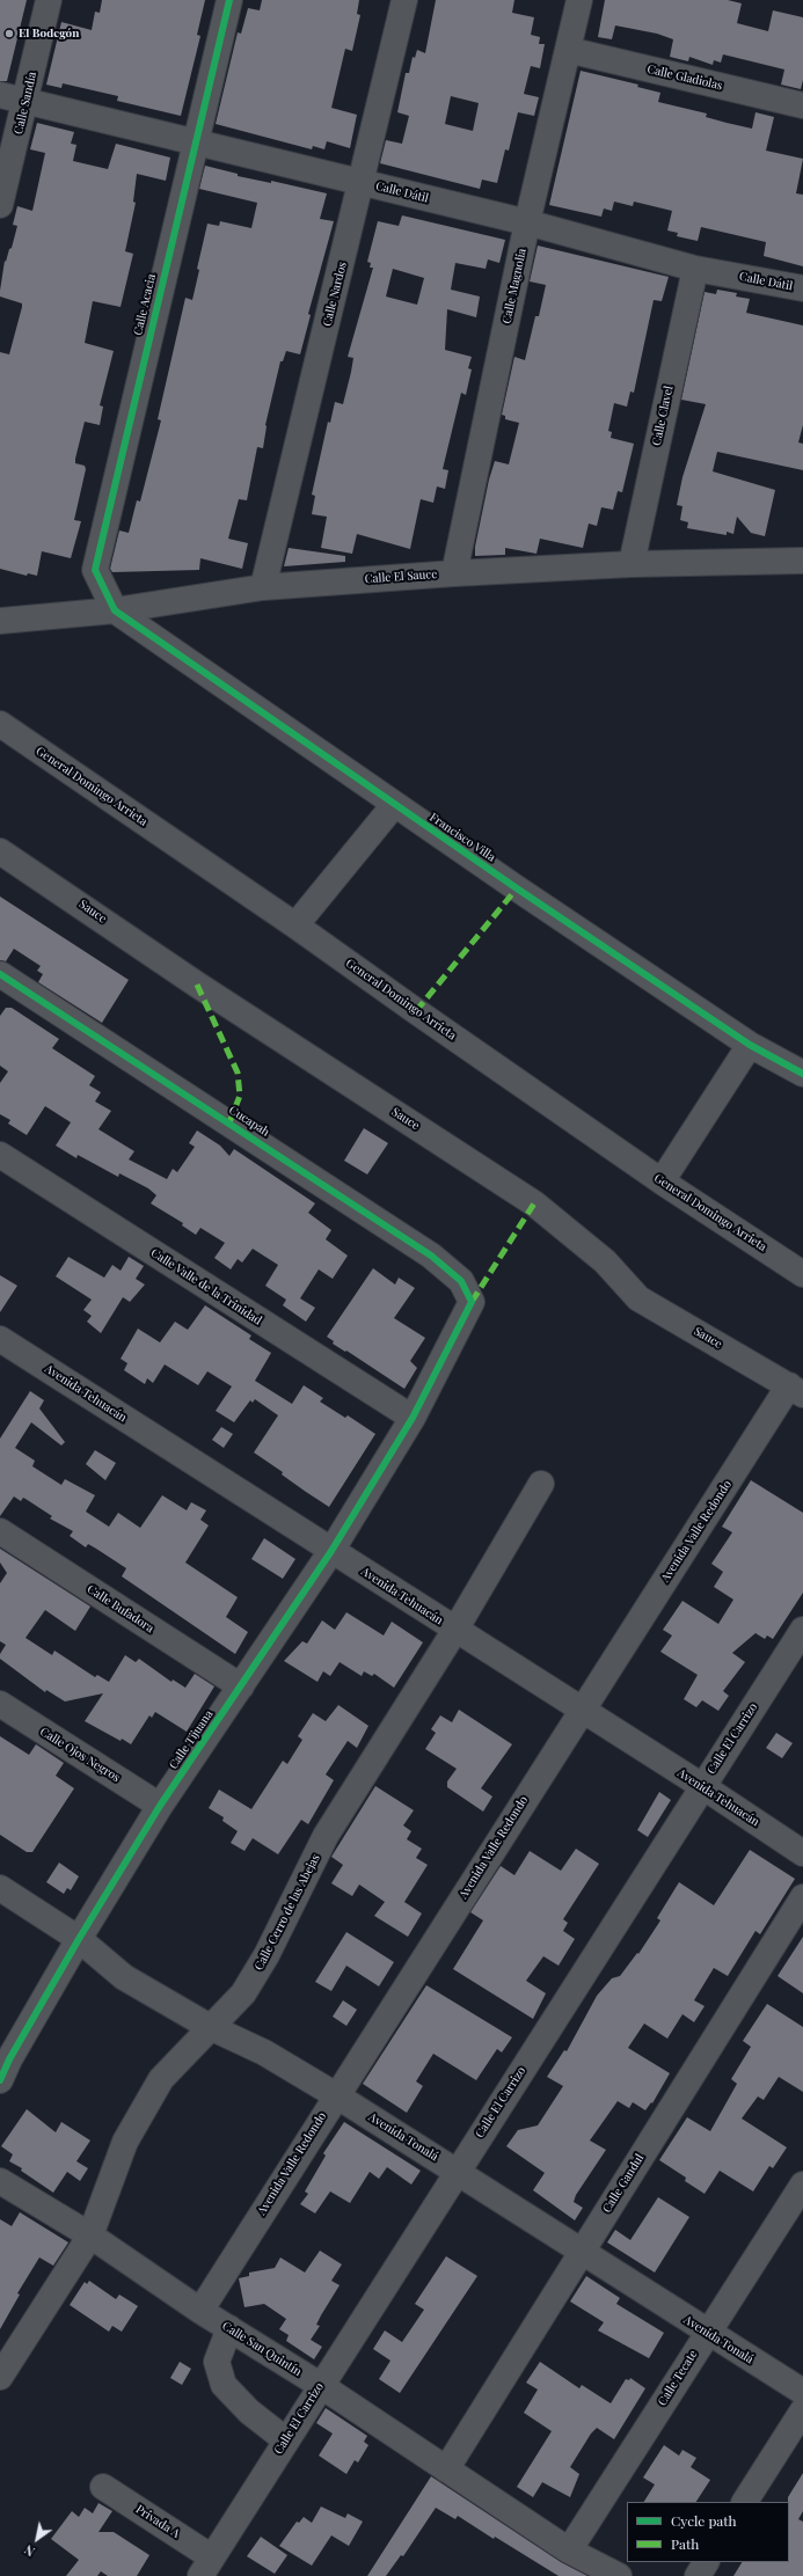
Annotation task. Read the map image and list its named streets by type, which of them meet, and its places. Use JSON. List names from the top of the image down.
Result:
{
  "streets": {
    "street": [
      "Calle Gladiolas",
      "Calle Sandía",
      "Calle Dátil",
      "Calle Magnolia",
      "Calle Nardos",
      "Calle Acacia",
      "Calle Clavel",
      "Calle El Sauce",
      "General Domingo Arrieta",
      "Francisco Villa",
      "Sauce",
      "Cucapah",
      "Calle Valle de la Trinidad",
      "Avenida Tehuacán",
      "Avenida Valle Redondo",
      "Calle Bufadora",
      "Calle El Carrizo",
      "Calle Tijuana",
      "Calle Ojos Negros",
      "Calle Cerro de las Abejas",
      "Avenida Tonalá",
      "Calle Gandul",
      "Calle San Quintín",
      "Calle Tecate",
      "Privada A"
    ]
  },
  "crossings": [
    ["Calle Gladiolas", "Calle Magnolia"],
    ["Calle Sandía", "Calle Dátil"],
    ["Calle Dátil", "Calle Magnolia"],
    ["Calle Dátil", "Calle Nardos"],
    ["Calle Dátil", "Calle Acacia"],
    ["Calle Dátil", "Calle Clavel"],
    ["Calle Magnolia", "Calle El Sauce"],
    ["Calle Nardos", "Calle El Sauce"],
    ["Calle Acacia", "Calle El Sauce"],
    ["Calle Acacia", "Francisco Villa"],
    ["Calle Clavel", "Calle El Sauce"],
    ["Calle El Sauce", "Francisco Villa"],
    ["Sauce", "Avenida Valle Redondo"],
    ["Cucapah", "Calle Tijuana"],
    ["Calle Valle de la Trinidad", "Calle Tijuana"],
    ["Avenida Tehuacán", "Avenida Valle Redondo"],
    ["Avenida Tehuacán", "Calle El Carrizo"],
    ["Avenida Tehuacán", "Calle Tijuana"],
    ["Avenida Tehuacán", "Calle Cerro de las Abejas"],
    ["Avenida Valle Redondo", "Avenida Tonalá"],
    ["Avenida Valle Redondo", "Calle San Quintín"],
    ["Calle Bufadora", "Calle Tijuana"],
    ["Calle El Carrizo", "Avenida Tonalá"],
    ["Calle El Carrizo", "Calle San Quintín"],
    ["Calle El Carrizo", "Privada A"],
    ["Calle Tijuana", "Calle Ojos Negros"],
    ["Calle Tijuana", "Avenida Tonalá"],
    ["Calle Cerro de las Abejas", "Avenida Tonalá"],
    ["Calle Cerro de las Abejas", "Calle San Quintín"],
    ["Avenida Tonalá", "Calle Gandul"],
    ["Avenida Tonalá", "Calle Tecate"],
    ["Calle Gandul", "Calle San Quintín"],
    ["Calle San Quintín", "Calle Tecate"]
  ],
  "places": ["El Bodegón"],
  "legend": ["Cycle path", "Path"],
  "north": "bottom left"
}
